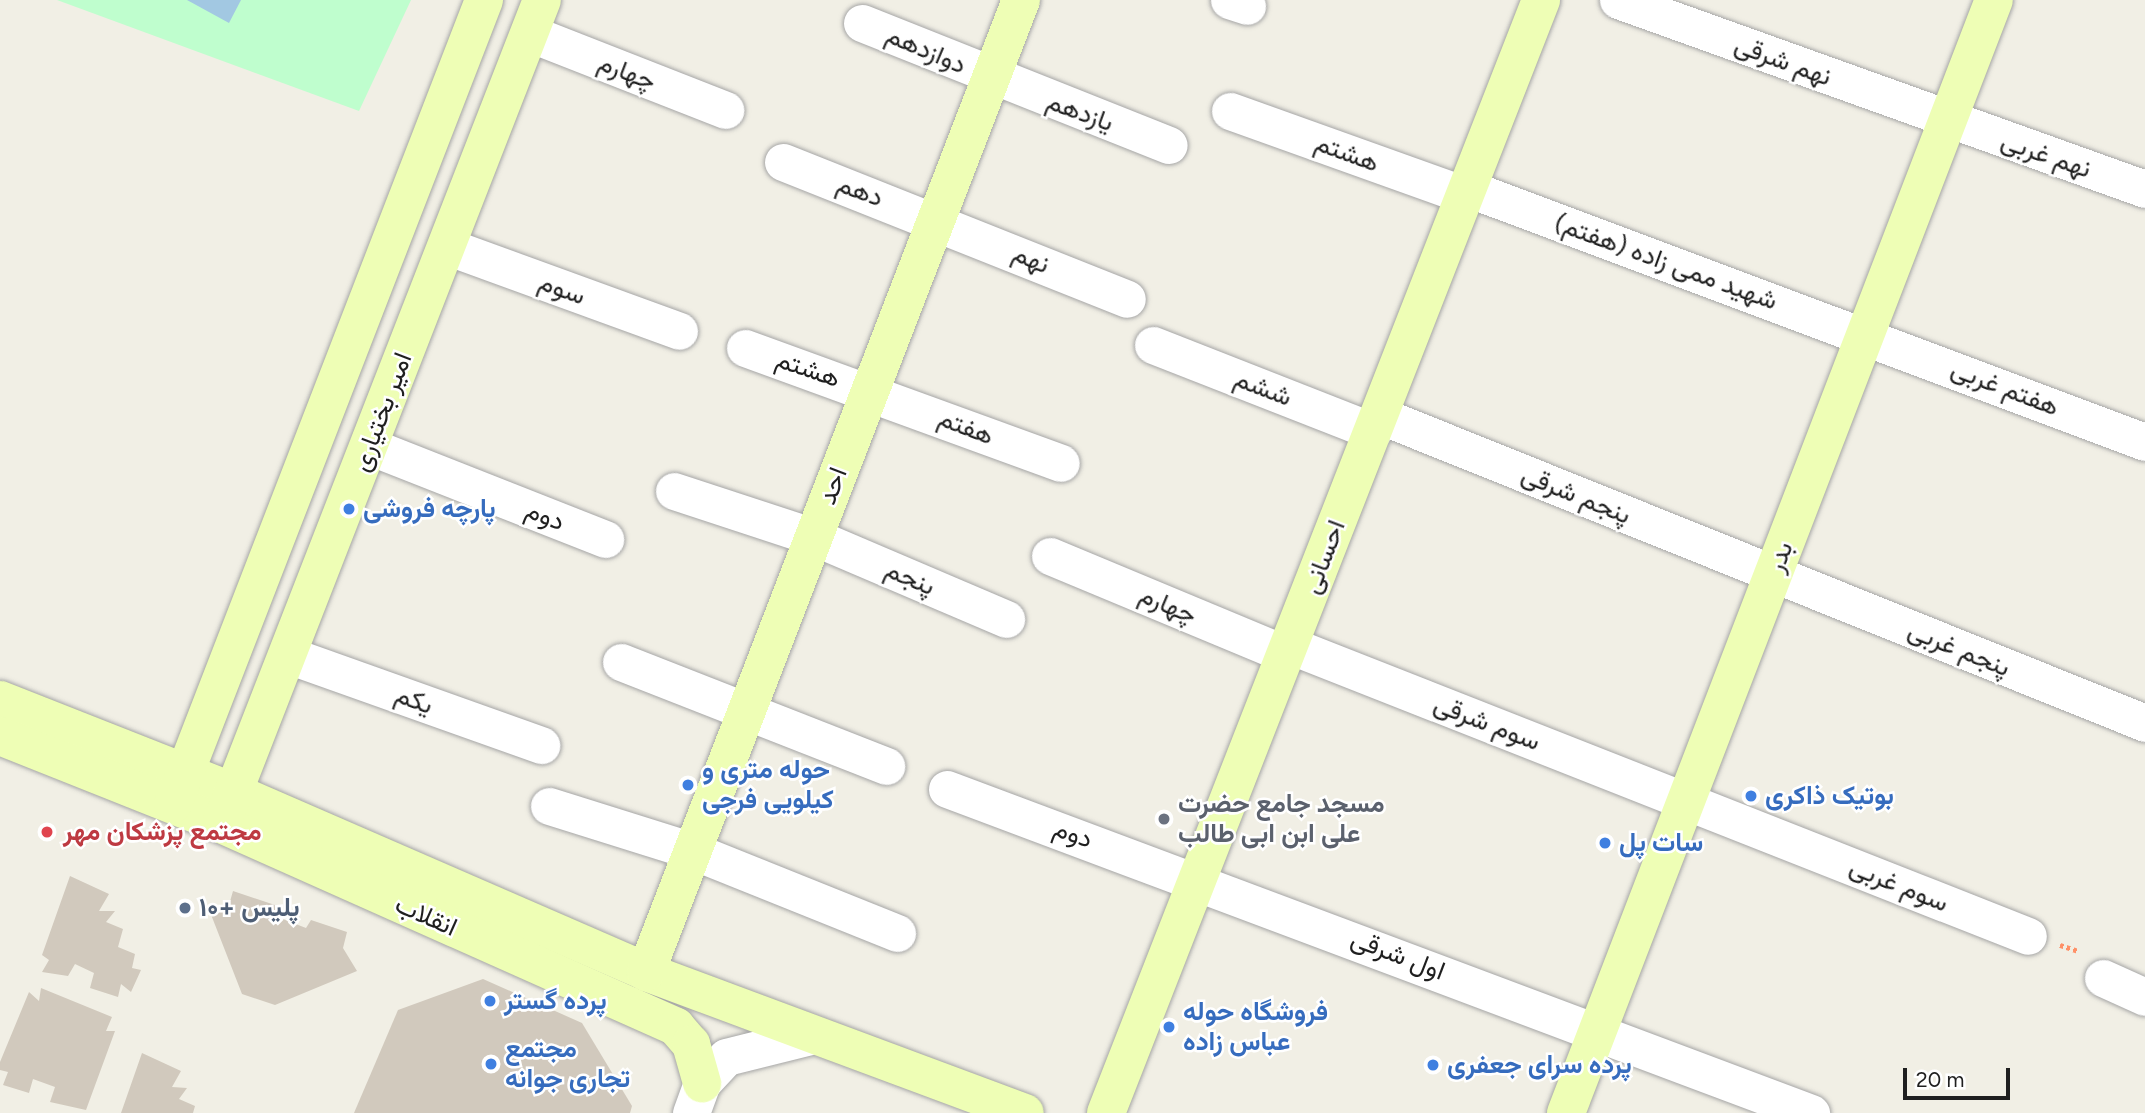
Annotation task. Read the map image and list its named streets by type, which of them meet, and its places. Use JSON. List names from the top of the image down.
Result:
{
  "streets": {
    "street": [
      "دوازدهم",
      "نهم شرقی",
      "چهارم",
      "یازدهم",
      "هشتم",
      "نهم غربی",
      "دهم",
      "نهم",
      "شهید ممی زاده (هفتم)",
      "سوم",
      "ششم",
      "هفتم غربی",
      "امیر بختیاری",
      "هفتم",
      "احد",
      "پنجم شرقی",
      "دوم",
      "احسانی",
      "بدر",
      "پنجم",
      "پنجم غربی",
      "یکم",
      "سوم شرقی",
      "سوم غربی",
      "انقلاب",
      "اول شرقی"
    ]
  },
  "crossings": [
    ["دوازدهم", "یازدهم"],
    ["دوازدهم", "احد"],
    ["نهم شرقی", "نهم غربی"],
    ["نهم شرقی", "بدر"],
    ["چهارم", "امیر بختیاری"],
    ["چهارم", "احسانی"],
    ["چهارم", "سوم شرقی"],
    ["یازدهم", "احد"],
    ["هشتم", "شهید ممی زاده (هفتم)"],
    ["هشتم", "هفتم"],
    ["هشتم", "احد"],
    ["هشتم", "احسانی"],
    ["نهم غربی", "بدر"],
    ["دهم", "نهم"],
    ["دهم", "احد"],
    ["نهم", "احد"],
    ["شهید ممی زاده (هفتم)", "هفتم غربی"],
    ["شهید ممی زاده (هفتم)", "احسانی"],
    ["شهید ممی زاده (هفتم)", "بدر"],
    ["سوم", "امیر بختیاری"],
    ["ششم", "پنجم شرقی"],
    ["ششم", "احسانی"],
    ["هفتم غربی", "بدر"],
    ["امیر بختیاری", "دوم"],
    ["امیر بختیاری", "یکم"],
    ["امیر بختیاری", "انقلاب"],
    ["هفتم", "احد"],
    ["احد", "پنجم"],
    ["احد", "انقلاب"],
    ["پنجم شرقی", "احسانی"],
    ["پنجم شرقی", "بدر"],
    ["پنجم شرقی", "پنجم غربی"],
    ["دوم", "احسانی"],
    ["دوم", "اول شرقی"],
    ["احسانی", "سوم شرقی"],
    ["احسانی", "اول شرقی"],
    ["بدر", "پنجم غربی"],
    ["بدر", "سوم شرقی"],
    ["بدر", "سوم غربی"],
    ["بدر", "اول شرقی"],
    ["سوم شرقی", "سوم غربی"]
  ],
  "places": [
    "پارچه فروشی",
    "حوله متری و کیلویی فرجی",
    "بوتیک ذاکری",
    "مسجد جامع حضرت علی ابن ابی طالب",
    "مجتمع پزشکان مهر",
    "سات پل",
    "پلیس +۱۰",
    "پرده گستر",
    "فروشگاه حوله عباس زاده",
    "مجتمع تجاری جوانه",
    "پرده سرای جعفری"
  ],
  "scale_bar": "20 m"
}
